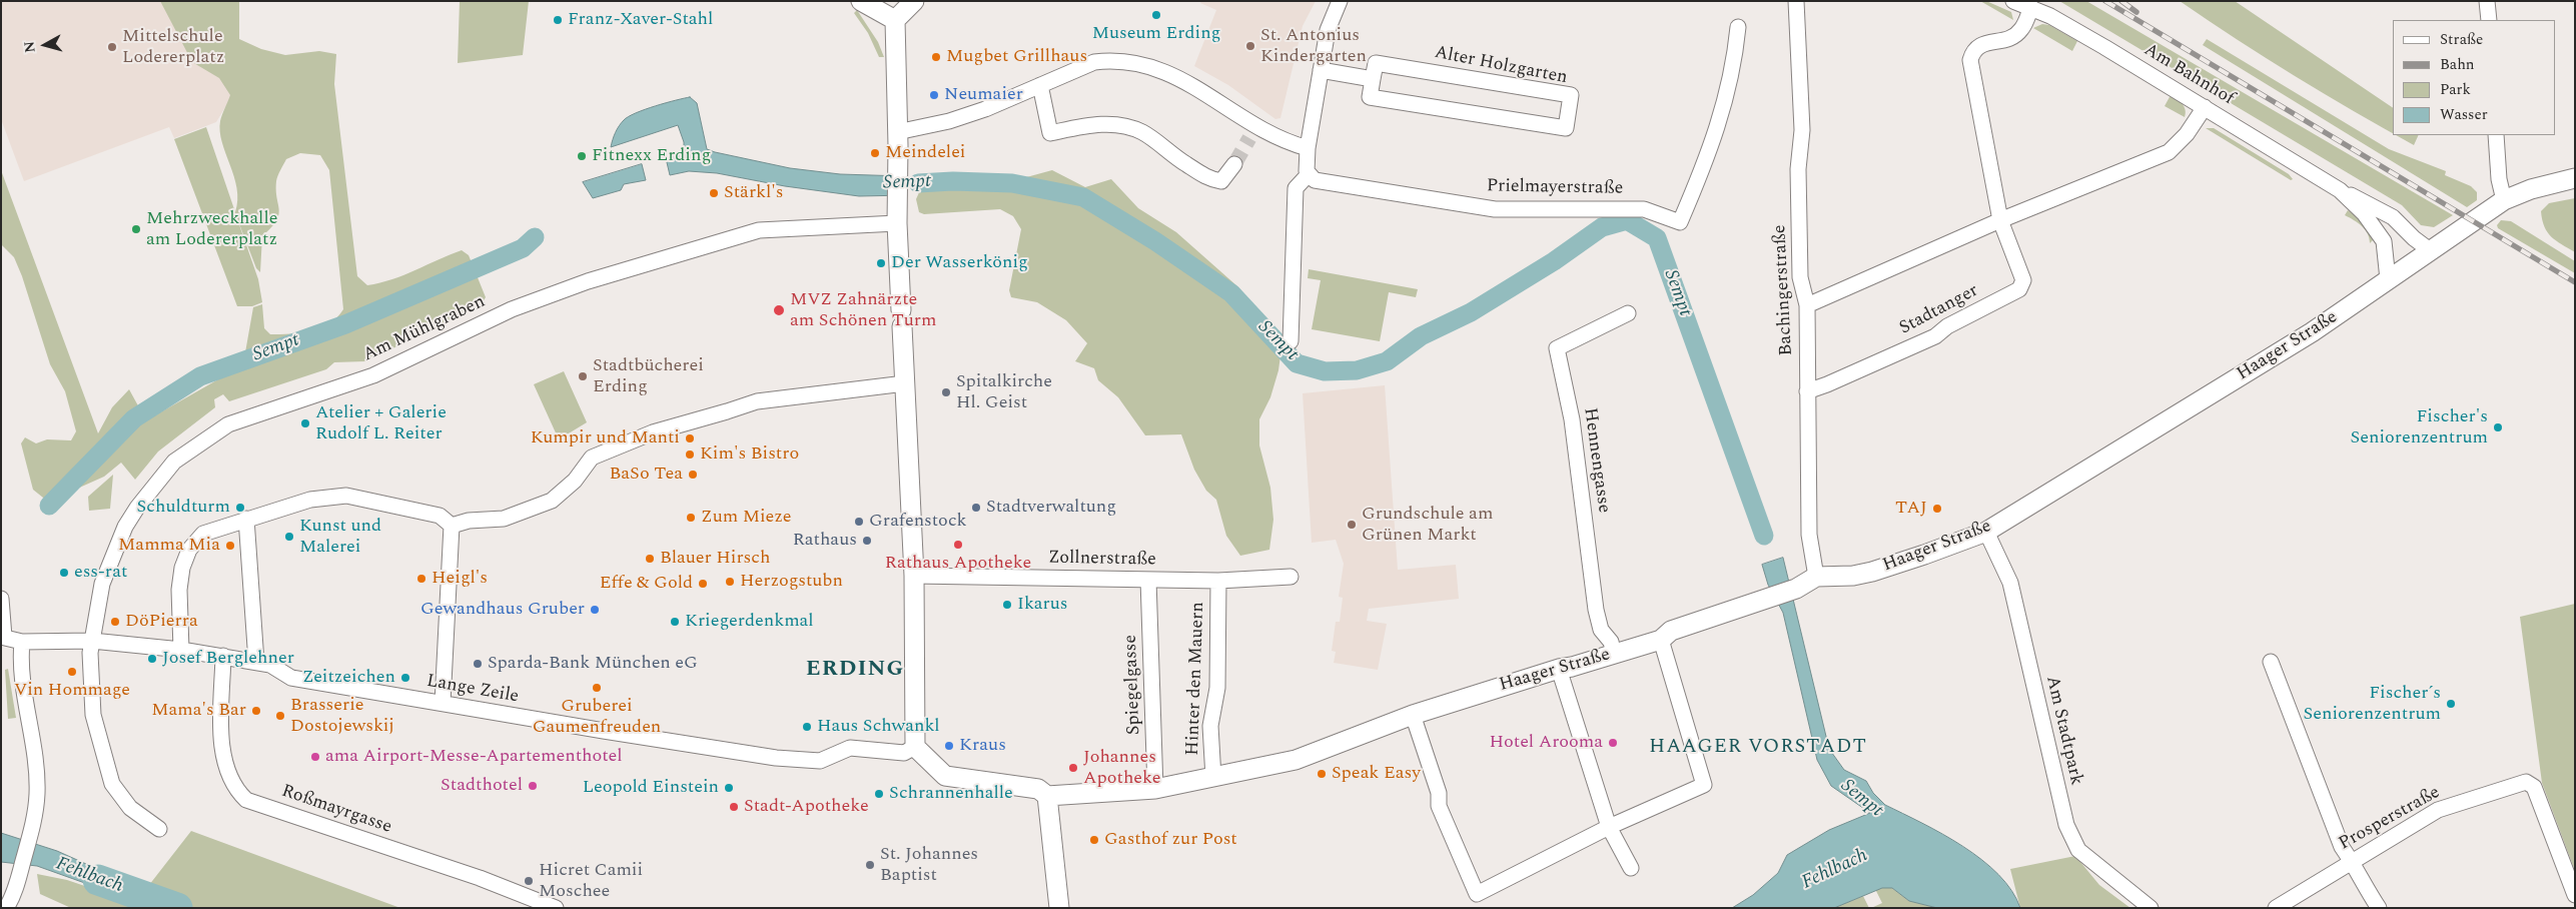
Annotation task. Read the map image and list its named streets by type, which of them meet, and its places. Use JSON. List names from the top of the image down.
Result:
{
  "streets": {
    "street": [
      "Alter Holzgarten",
      "Am Bahnhof",
      "Prielmayerstraße",
      "Bachingerstraße",
      "Stadtanger",
      "Am Mühlgraben",
      "Haager Straße",
      "Hennengasse",
      "Zollnerstraße",
      "Hinter den Mauern",
      "Spiegelgasse",
      "Lange Zeile",
      "Am Stadtpark",
      "Roßmayrgasse",
      "Prosperstraße"
    ]
  },
  "crossings": [
    ["Am Bahnhof", "Stadtanger"],
    ["Am Bahnhof", "Haager Straße"],
    ["Bachingerstraße", "Stadtanger"],
    ["Bachingerstraße", "Haager Straße"],
    ["Am Mühlgraben", "Lange Zeile"],
    ["Haager Straße", "Hennengasse"],
    ["Haager Straße", "Hinter den Mauern"],
    ["Haager Straße", "Spiegelgasse"],
    ["Haager Straße", "Am Stadtpark"],
    ["Zollnerstraße", "Hinter den Mauern"],
    ["Zollnerstraße", "Spiegelgasse"],
    ["Lange Zeile", "Roßmayrgasse"]
  ],
  "districts": ["ERDING", "HAAGER VORSTADT"],
  "water": ["Sempt", "Fehlbach"],
  "places": [
    "Museum Erding",
    "Franz-Xaver-Stahl",
    "St. Antonius Kindergarten",
    "Mittelschule Lodererplatz",
    "Mugbet Grillhaus",
    "Neumaier",
    "Meindelei",
    "Fitnexx Erding",
    "Stärkl's",
    "Mehrzweckhalle am Lodererplatz",
    "Der Wasserkönig",
    "MVZ Zahnärzte am Schönen Turm",
    "Stadtbücherei Erding",
    "Spitalkirche Hl. Geist",
    "Atelier + Galerie Rudolf L. Reiter",
    "Fischer's Seniorenzentrum",
    "Kumpir und Manti",
    "Kim's Bistro",
    "BaSo Tea",
    "Schuldturm",
    "Stadtverwaltung",
    "TAJ",
    "Zum Mieze",
    "Grafenstock",
    "Grundschule am Grünen Markt",
    "Kunst und Malerei",
    "Rathaus",
    "Rathaus Apotheke",
    "Mamma Mia",
    "Blauer Hirsch",
    "ess-rat",
    "Heigl's",
    "Herzogstubn",
    "Effe & Gold",
    "Ikarus",
    "Gewandhaus Gruber",
    "DöPierra",
    "Kriegerdenkmal",
    "Josef Berglehner",
    "Sparda-Bank München eG",
    "Vin Hommage",
    "Zeitzeichen",
    "Gruberei Gaumenfreuden",
    "Fischer´s Seniorenzentrum",
    "Mama's Bar",
    "Brasserie Dostojewskij",
    "Haus Schwankl",
    "Hotel Arooma",
    "Kraus",
    "ama Airport-Messe-Apartementhotel",
    "Johannes Apotheke",
    "Speak Easy",
    "Stadthotel",
    "Leopold Einstein",
    "Schrannenhalle",
    "Stadt-Apotheke",
    "Gasthof zur Post",
    "St. Johannes Baptist",
    "Hicret Camii Moschee"
  ],
  "legend": [
    "Straße",
    "Bahn",
    "Park",
    "Wasser"
  ],
  "north": "left"
}
